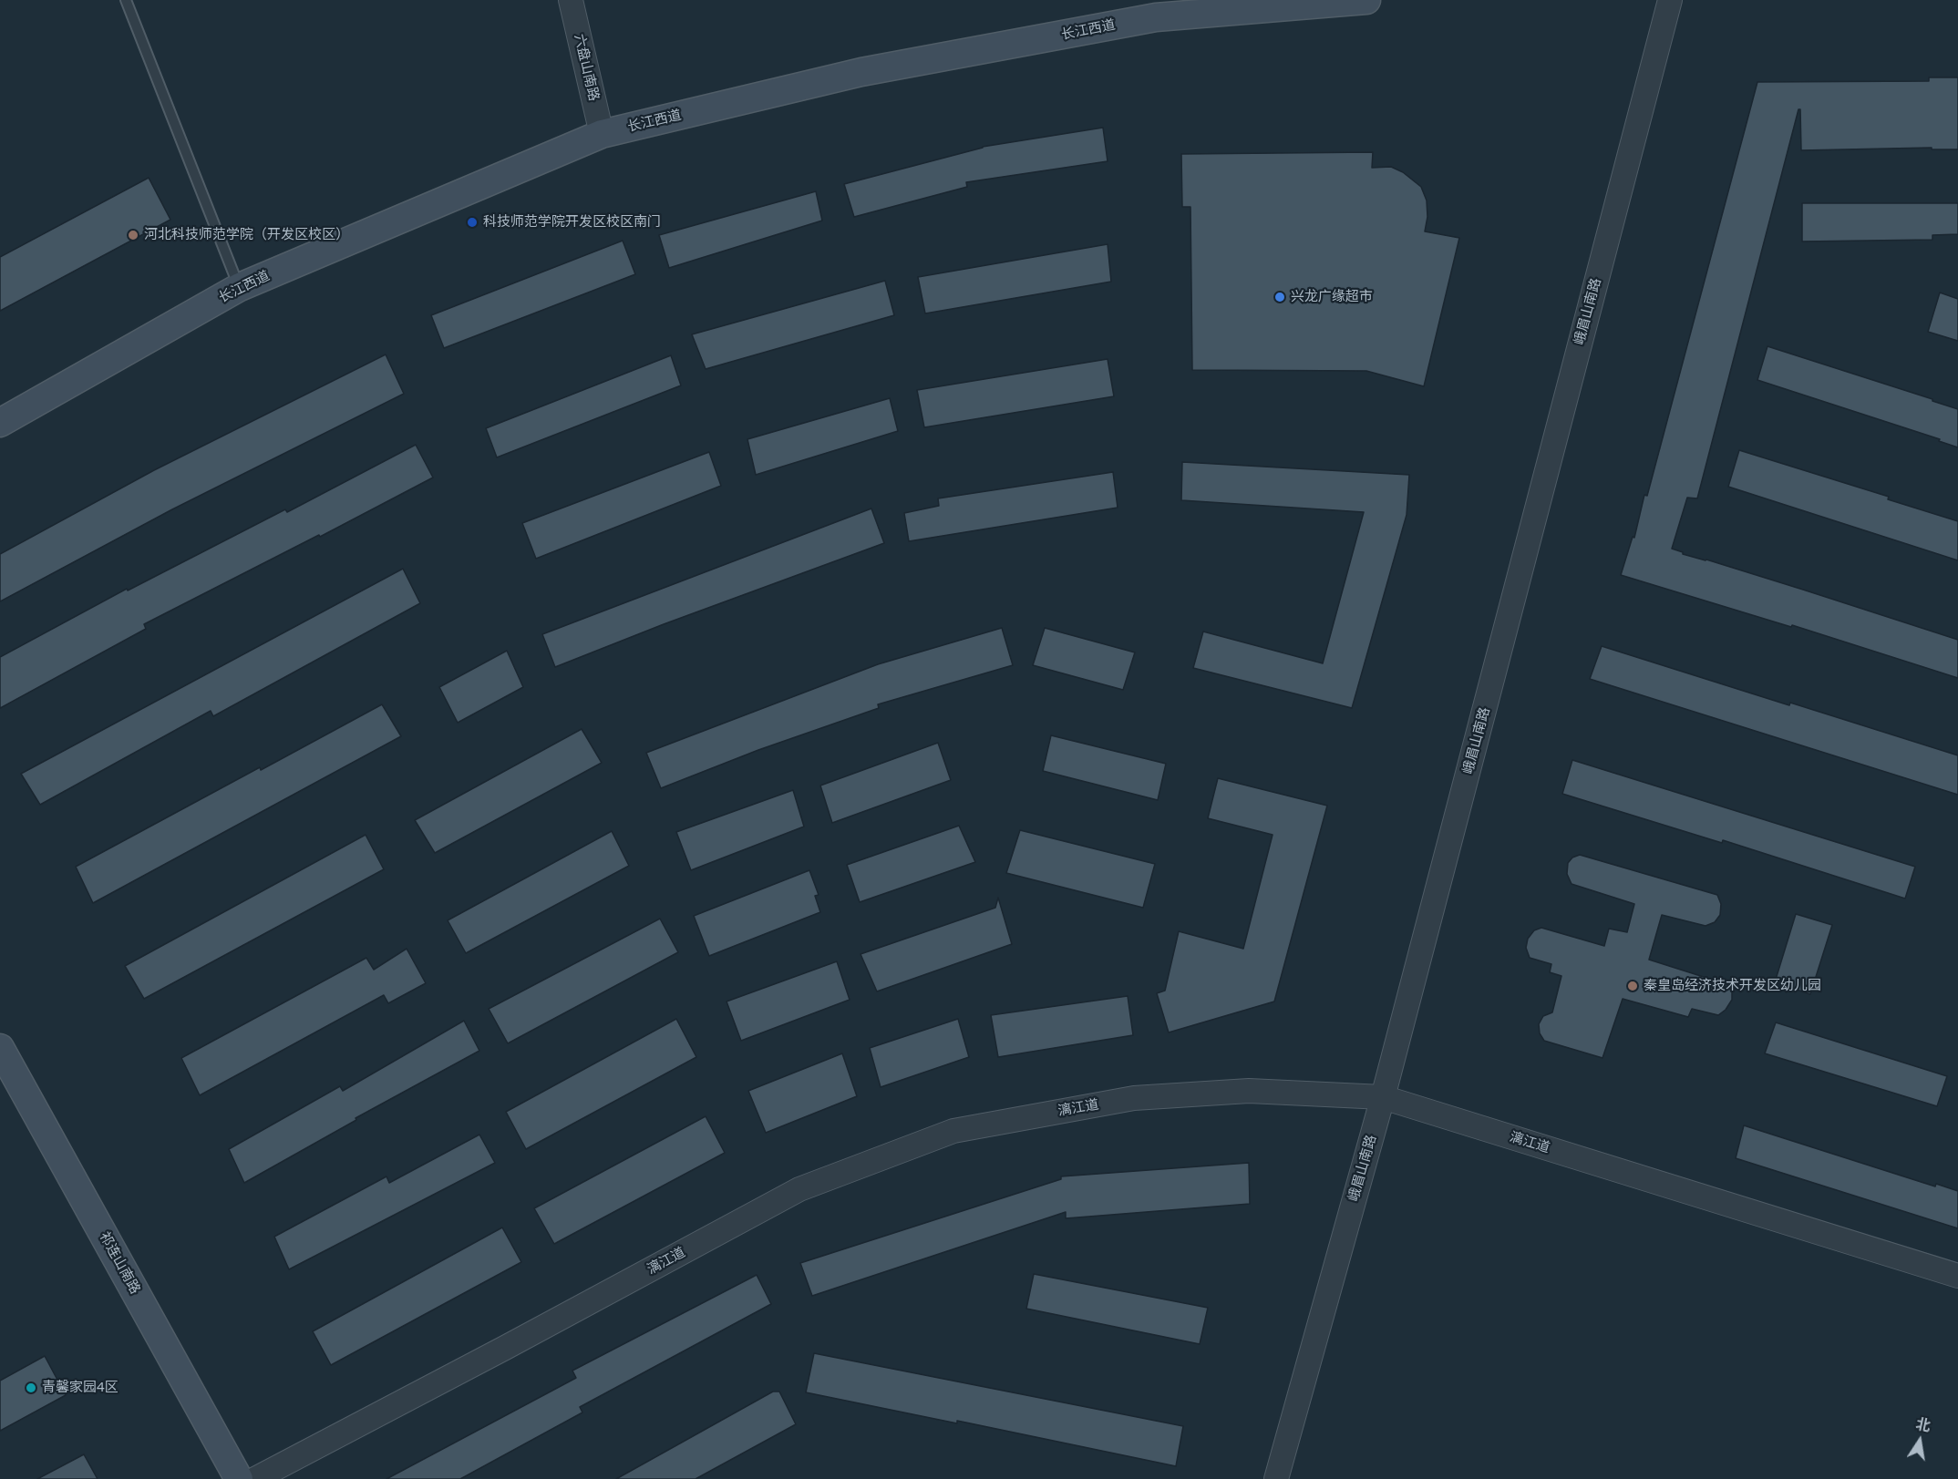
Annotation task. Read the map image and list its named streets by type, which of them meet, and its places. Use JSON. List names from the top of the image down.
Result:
{
  "streets": {
    "main road": ["长江西道", "祁连山南路"],
    "street": ["六盘山南路", "峨眉山南路", "漓江道"]
  },
  "crossings": [
    ["长江西道", "六盘山南路"],
    ["峨眉山南路", "漓江道"]
  ],
  "places": [
    "科技师范学院开发区校区南门",
    "河北科技师范学院（开发区校区）",
    "兴龙广缘超市",
    "秦皇岛经济技术开发区幼儿园",
    "青馨家园4区"
  ],
  "north": "top"
}
